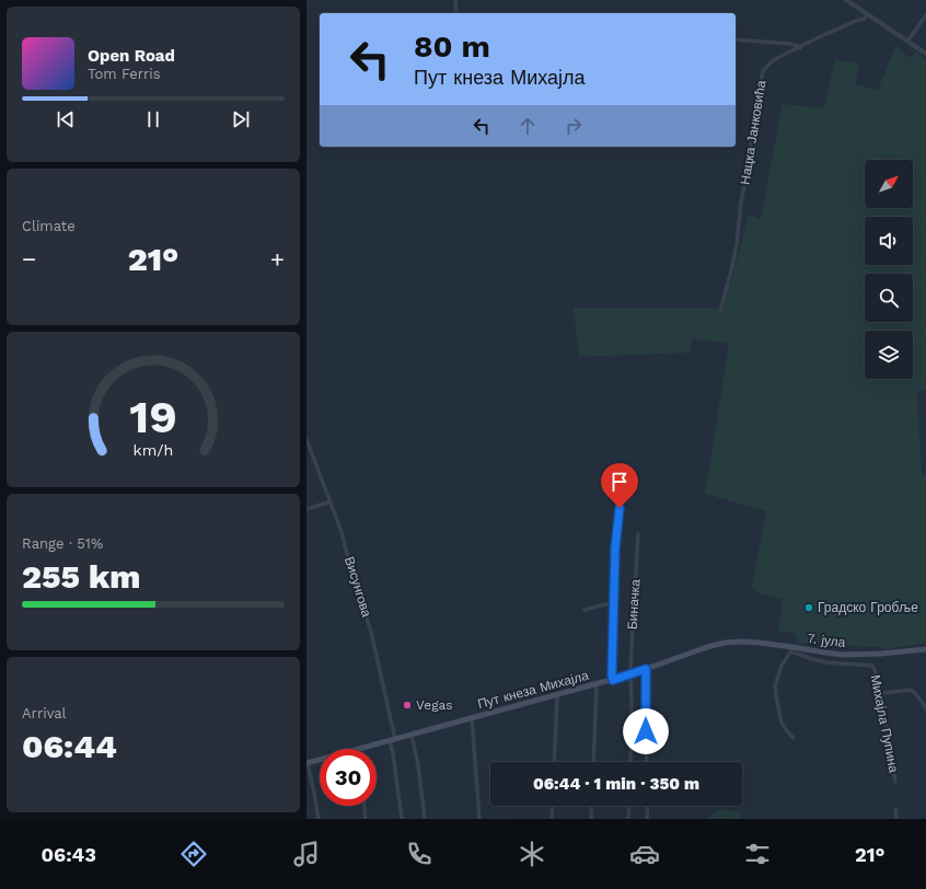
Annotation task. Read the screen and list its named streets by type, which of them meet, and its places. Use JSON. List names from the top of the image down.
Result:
{
  "streets": {
    "main road": ["7. јула", "Пут кнеза Михајла"],
    "street": [
      "Нацка Јанковића",
      "Висунгова",
      "Биначка",
      "Михајла Пупина"
    ]
  },
  "crossings": [
    ["Висунгова", "Пут кнеза Михајла"],
    ["Биначка", "Пут кнеза Михајла"],
    ["7. јула", "Пут кнеза Михајла"],
    ["7. јула", "Михајла Пупина"]
  ],
  "places": ["Градско Гробље", "Vegas"],
  "north": "top right",
  "page": {
    "turn": ["80 m", "Пут кнеза Михајла"],
    "song": ["Open Road", "Tom Ferris"],
    "tile": [
      "Climate",
      ["Range · 51%", "255 km"],
      ["Arrival", "06:44"]
    ],
    "heat": ["−", "21°", "+"],
    "limit": "30",
    "trip": "06:44 · 1 min · 350 m",
    "tabs": ["06:43", "21°"],
    "gauge": ["19", "km/h"]
  }
}
